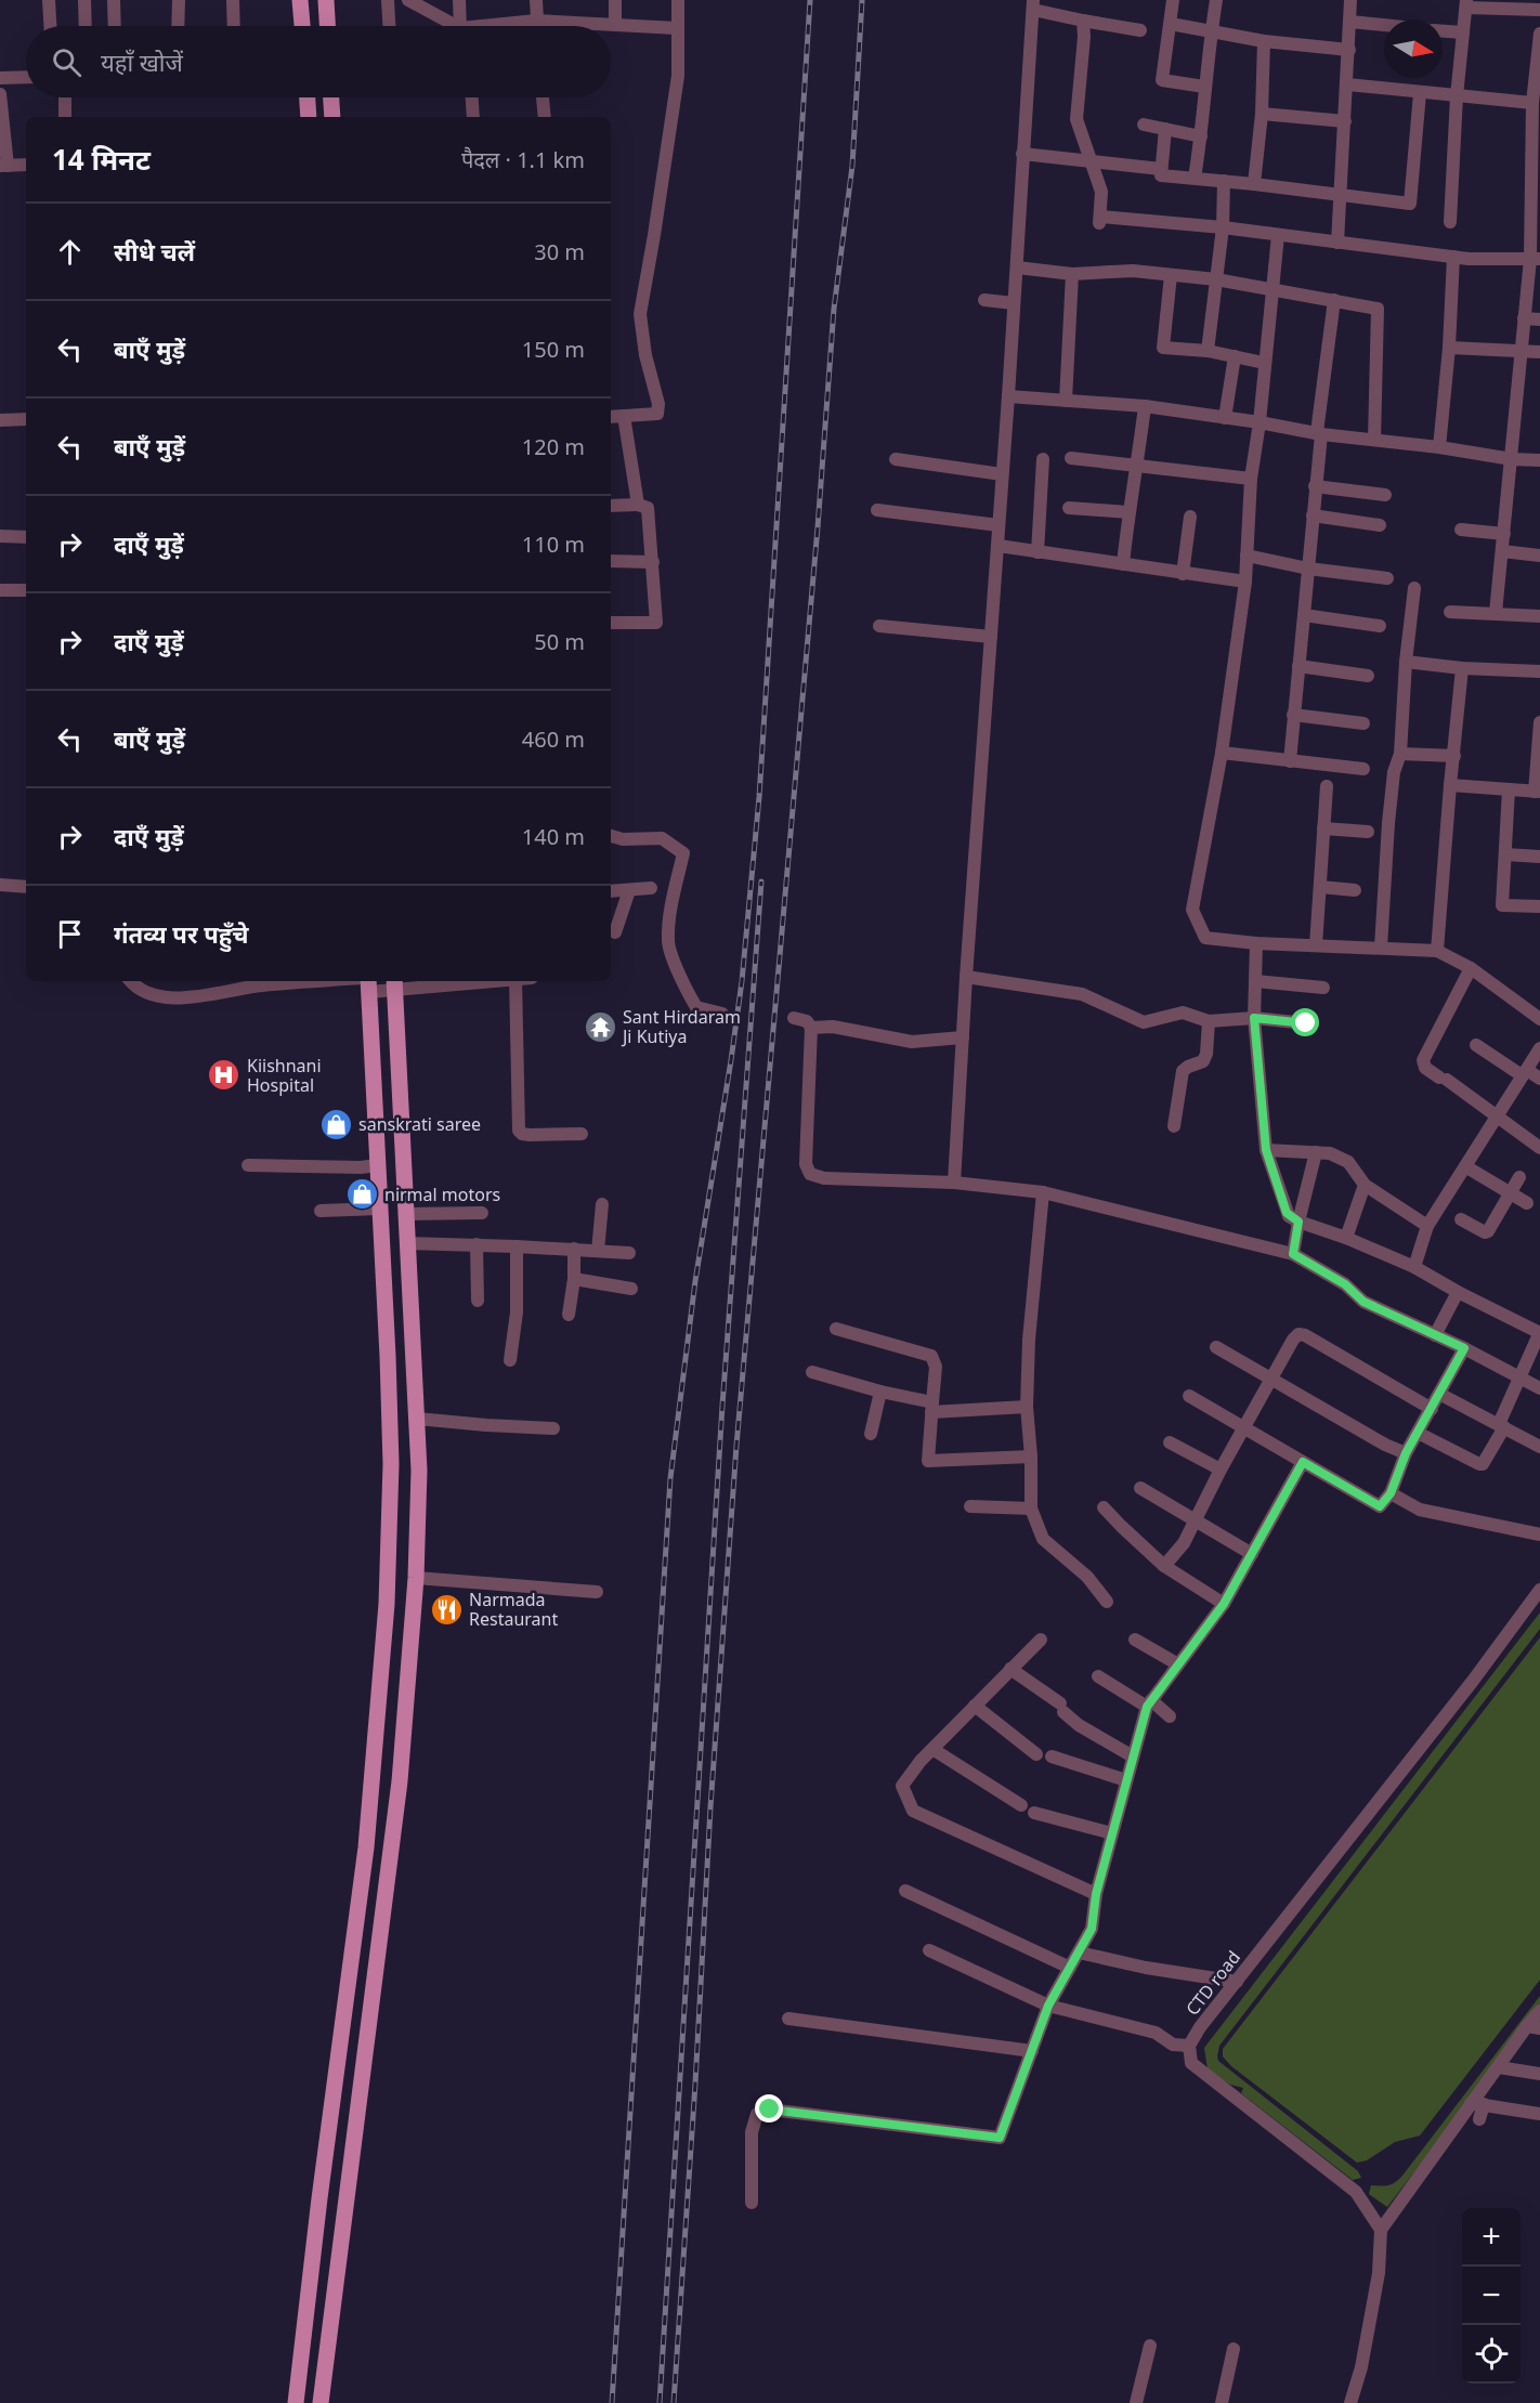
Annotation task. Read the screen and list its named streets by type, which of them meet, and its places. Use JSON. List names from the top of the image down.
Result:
{
  "streets": {
    "street": ["CTD road"]
  },
  "places": {
    "temple": ["Sant Hirdaram Ji Kutiya"],
    "hospital": ["Kiishnani Hospital"],
    "shop": ["sanskrati saree", "nirmal motors"],
    "restaurant": ["Narmada Restaurant"]
  },
  "north": "right",
  "page": {
    "search": "यहाँ खोजें",
    "heading": ["14 मिनट", "पैदल · 1.1 km"],
    "list": [
      ["सीधे चलें", "30 m"],
      ["बाएँ मुड़ें", "150 m"],
      ["बाएँ मुड़ें", "120 m"],
      ["दाएँ मुड़ें", "110 m"],
      ["दाएँ मुड़ें", "50 m"],
      ["बाएँ मुड़ें", "460 m"],
      ["दाएँ मुड़ें", "140 m"],
      "गंतव्य पर पहुँचे"
    ],
    "map_buttons": ["+", "−"]
  }
}
